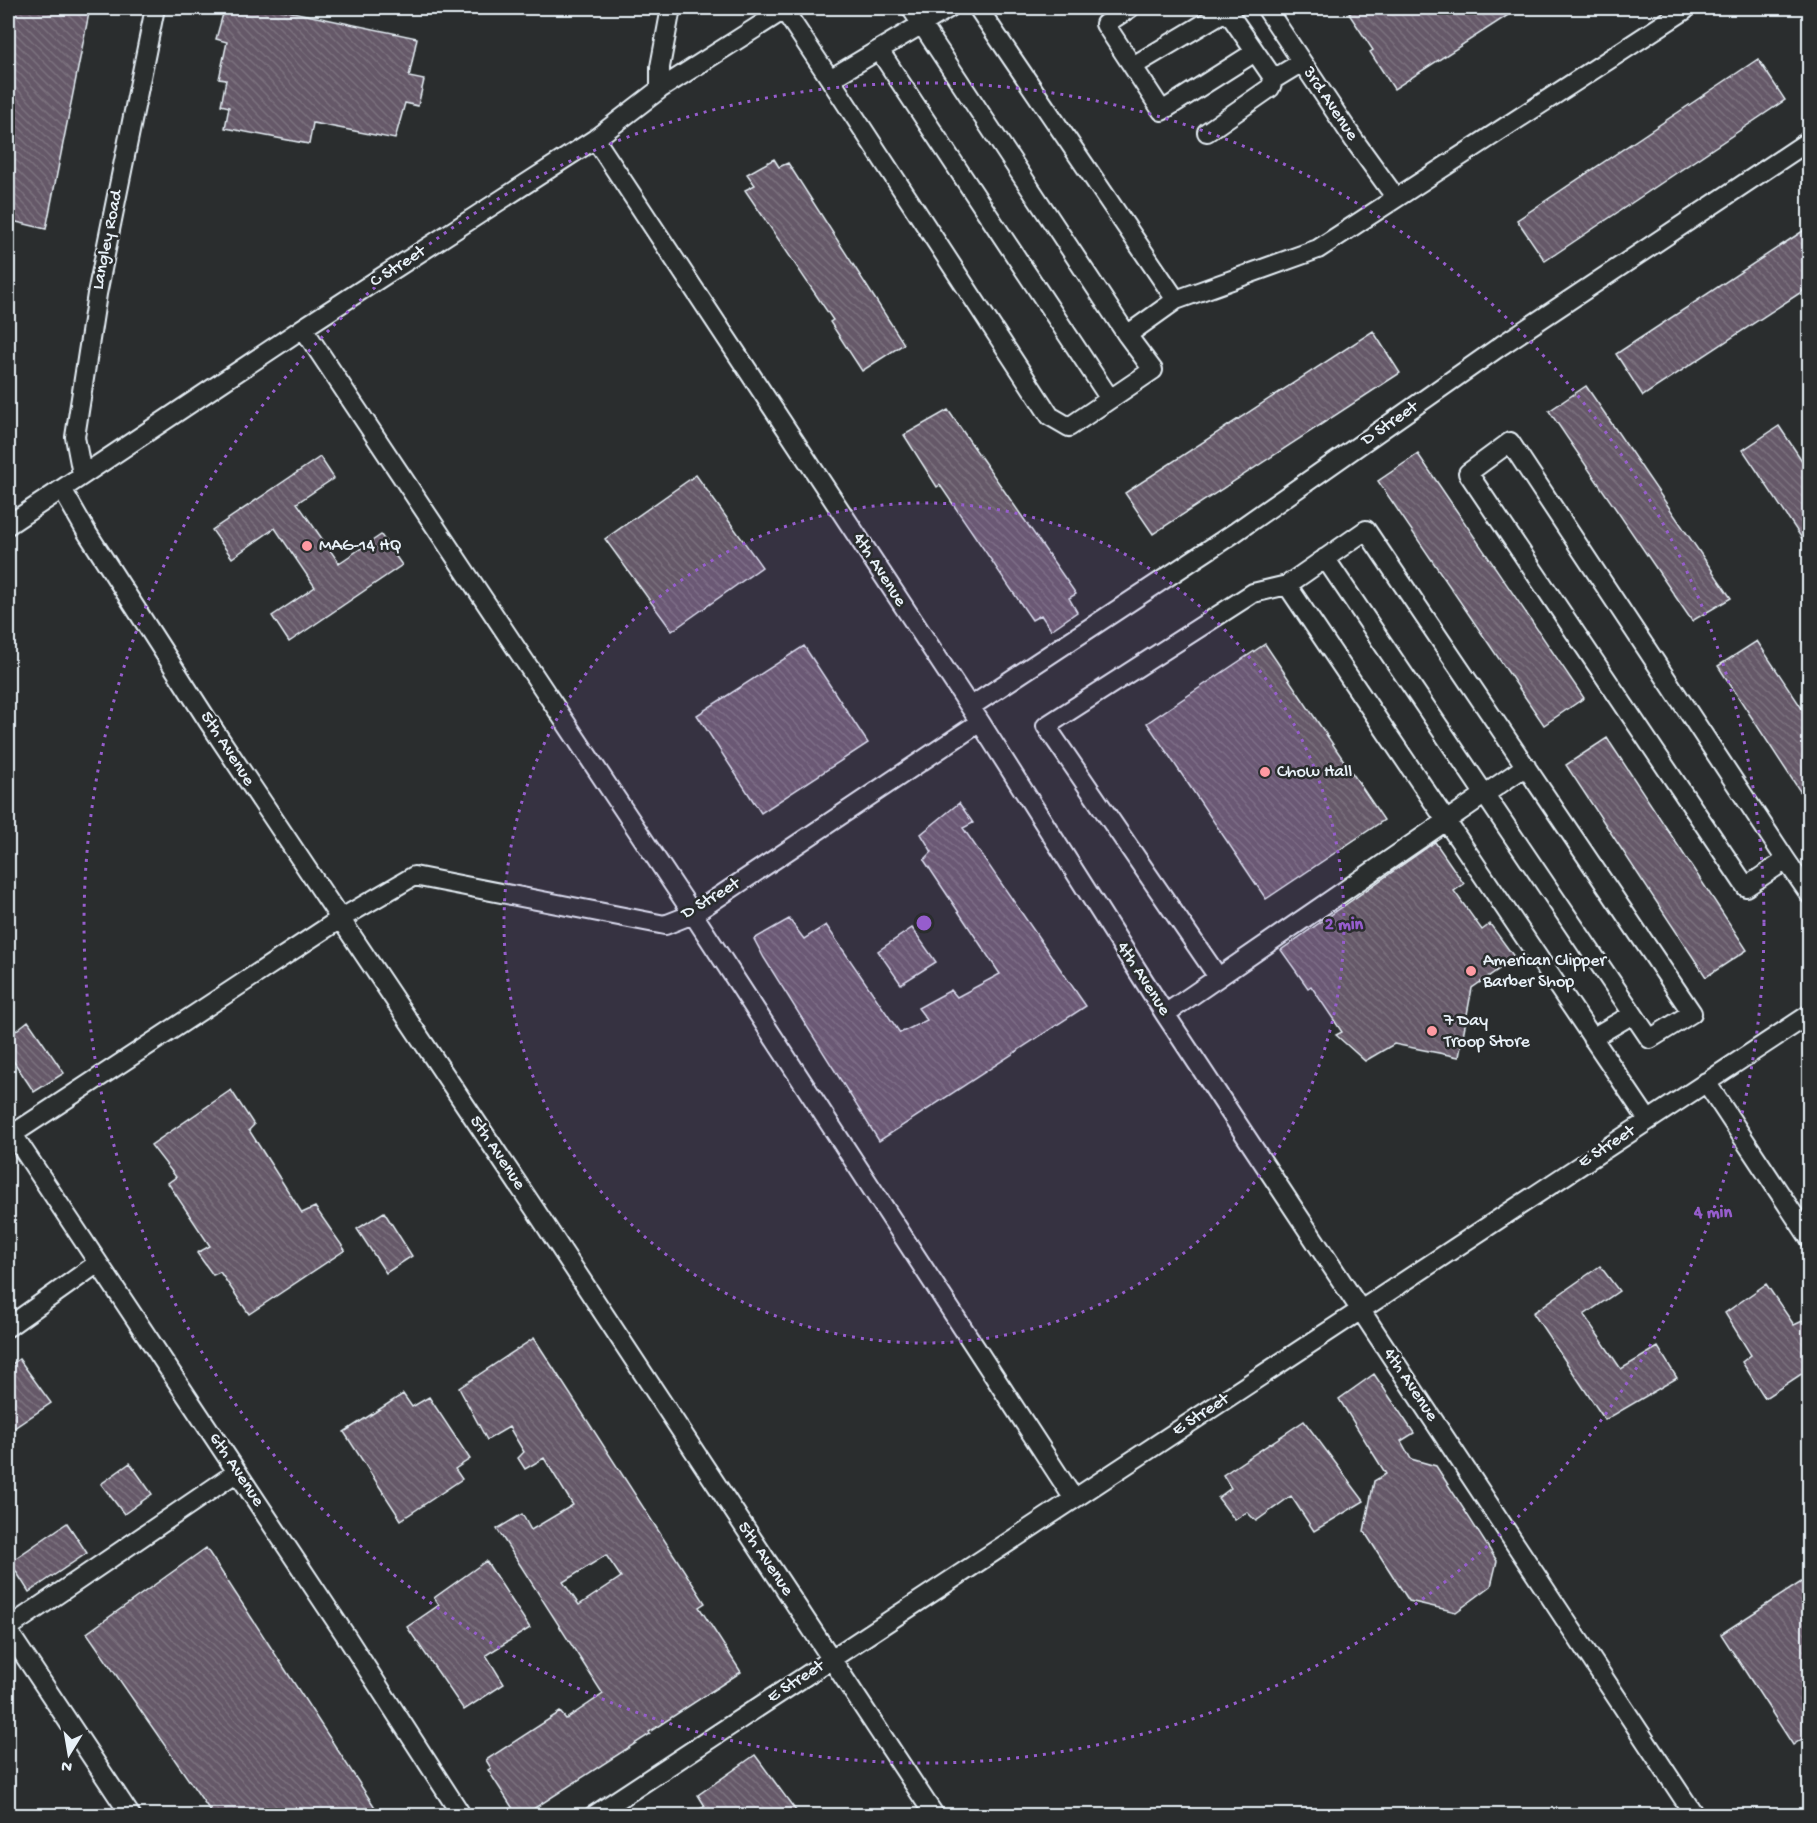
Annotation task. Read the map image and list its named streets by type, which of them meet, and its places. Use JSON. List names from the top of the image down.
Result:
{
  "streets": {
    "street": [
      "3rd Avenue",
      "Langley Road",
      "C Street",
      "D Street",
      "4th Avenue",
      "5th Avenue",
      "E Street",
      "6th Avenue"
    ]
  },
  "crossings": [
    ["Langley Road", "C Street"],
    ["C Street", "4th Avenue"],
    ["C Street", "5th Avenue"],
    ["D Street", "4th Avenue"],
    ["D Street", "5th Avenue"],
    ["D Street", "6th Avenue"],
    ["4th Avenue", "E Street"],
    ["5th Avenue", "E Street"]
  ],
  "places": [
    "MAG-14 HQ",
    "Chow Hall",
    "American Clipper Barber Shop",
    "7 Day Troop Store"
  ],
  "north": "bottom",
  "rings": ["2 min", "4 min"]
}
